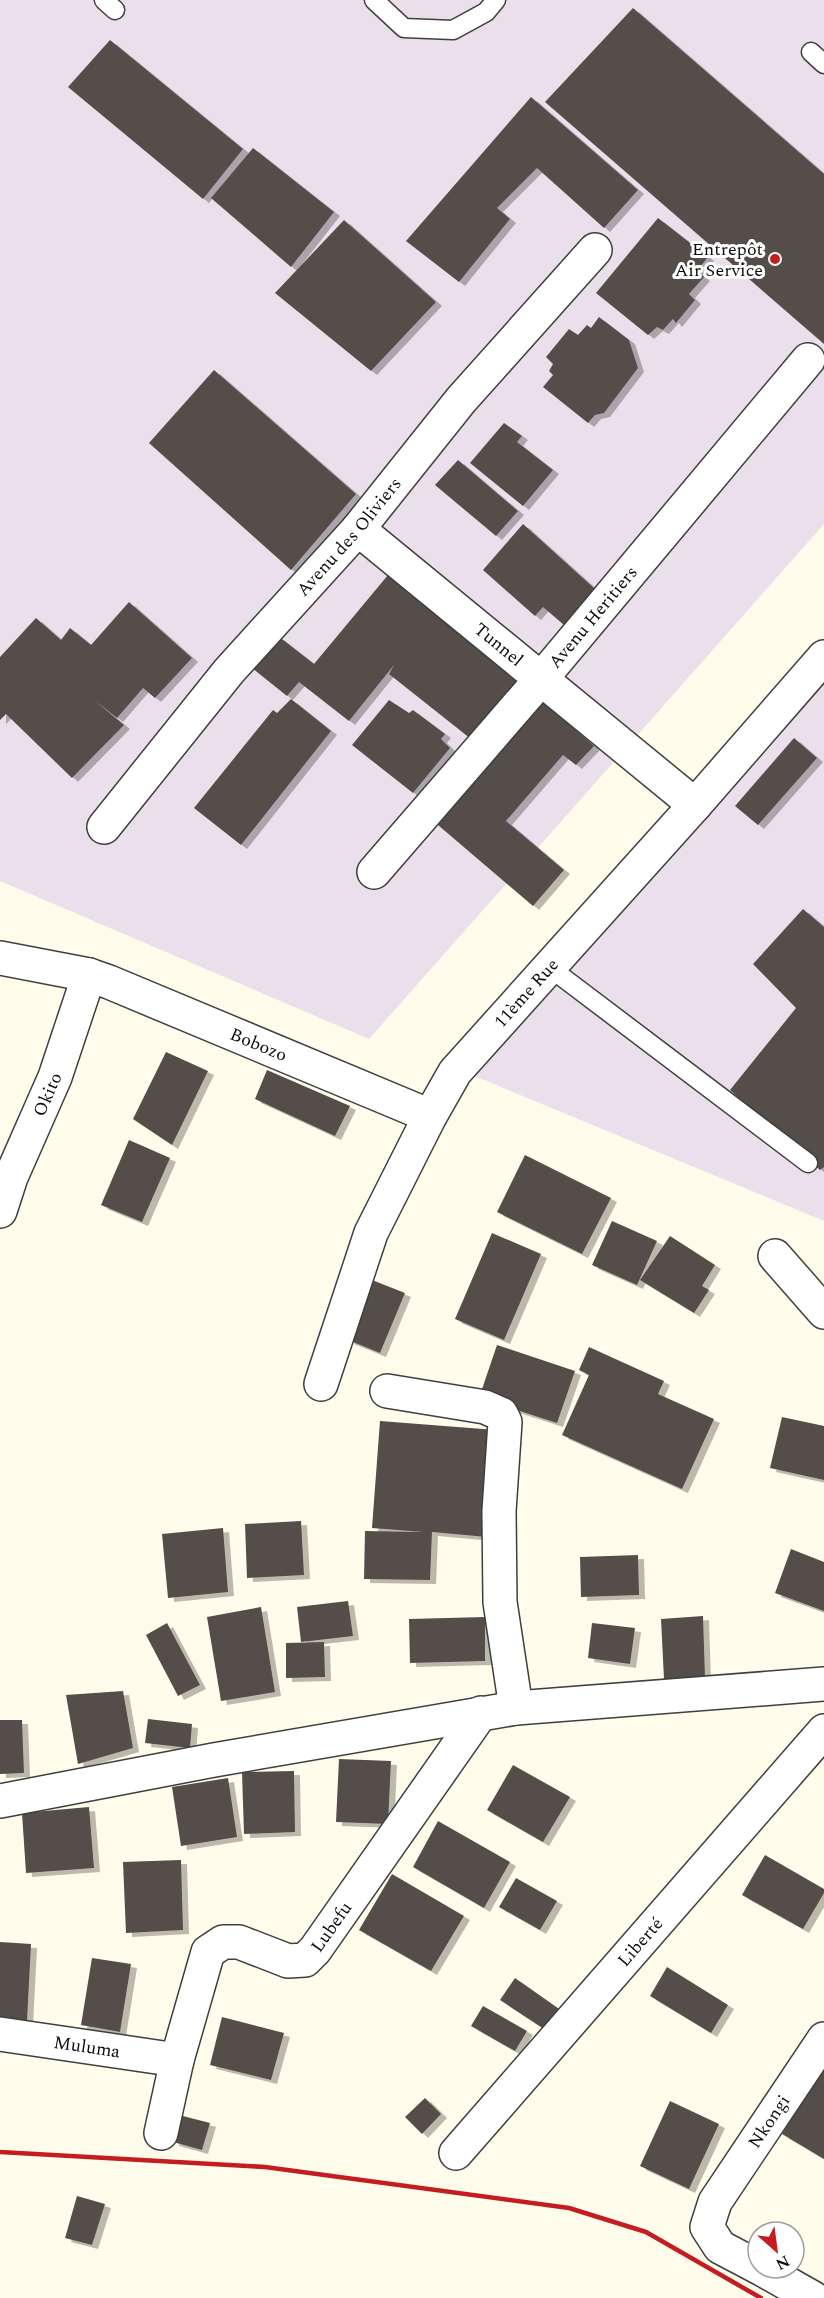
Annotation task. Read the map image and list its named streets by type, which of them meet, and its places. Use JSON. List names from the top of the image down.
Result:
{
  "streets": {
    "street": [
      "Avenu des Oliviers",
      "Avenu Heritiers",
      "Tunnel",
      "11ème Rue",
      "Bobozo",
      "Okito",
      "Lubefu",
      "Liberté",
      "Muluma",
      "Nkongi"
    ]
  },
  "crossings": [
    ["Avenu des Oliviers", "Tunnel"],
    ["Avenu Heritiers", "Tunnel"],
    ["Tunnel", "11ème Rue"],
    ["11ème Rue", "Bobozo"],
    ["Bobozo", "Okito"],
    ["Lubefu", "Muluma"]
  ],
  "places": ["Entrepôt Air Service"],
  "north": "bottom right"
}
